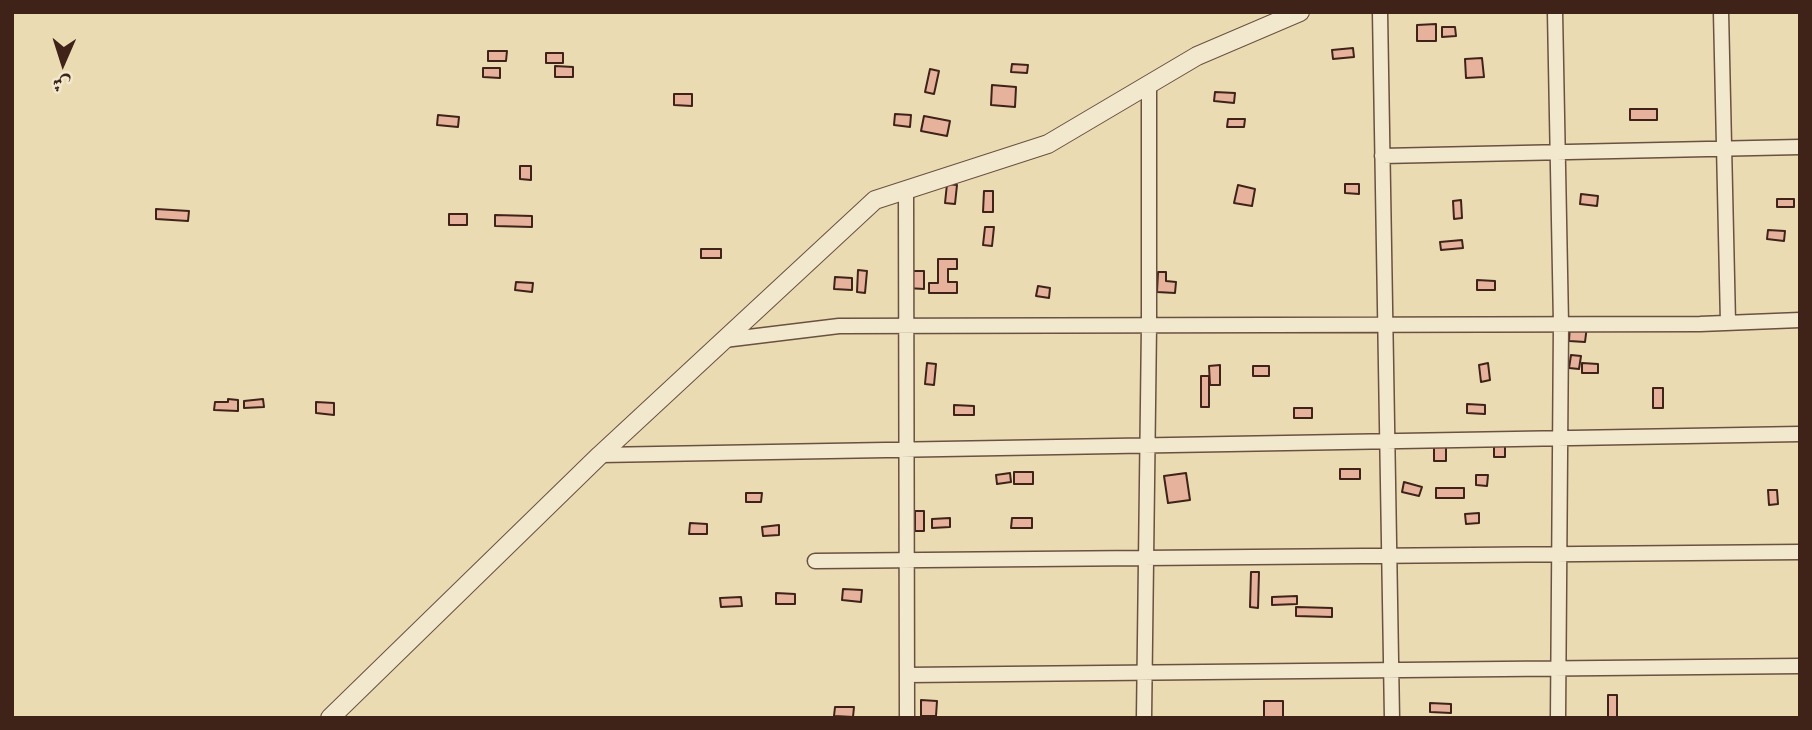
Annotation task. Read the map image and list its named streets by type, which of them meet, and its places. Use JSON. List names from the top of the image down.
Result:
{
  "north": "bottom"
}
